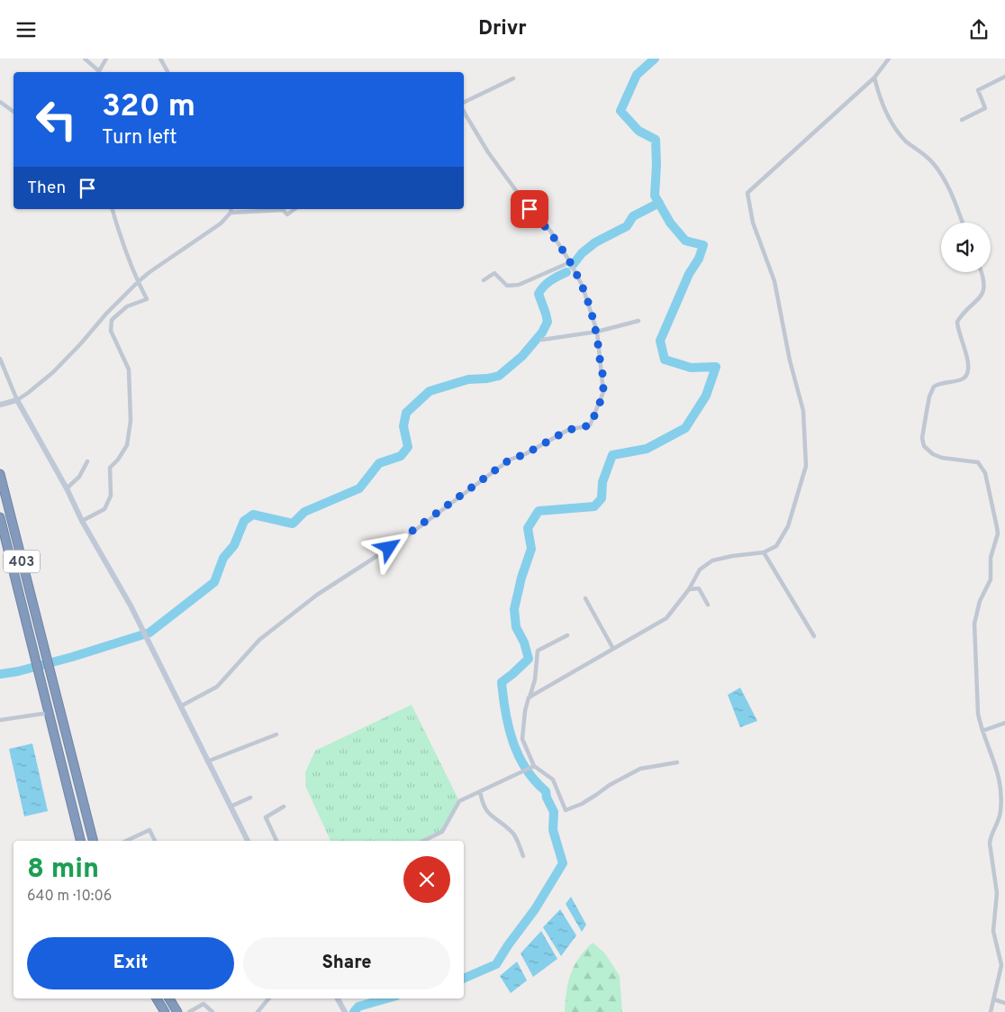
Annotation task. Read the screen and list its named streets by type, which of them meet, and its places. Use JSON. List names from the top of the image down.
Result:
{
  "streets": {
    "highway": ["403"]
  },
  "page": {
    "header": "Drivr",
    "turn": ["320 m", "Turn left"],
    "then": "Then",
    "heading": ["8 min", "640 m · 10:06"],
    "buttons": ["Exit", "Share"]
  }
}
